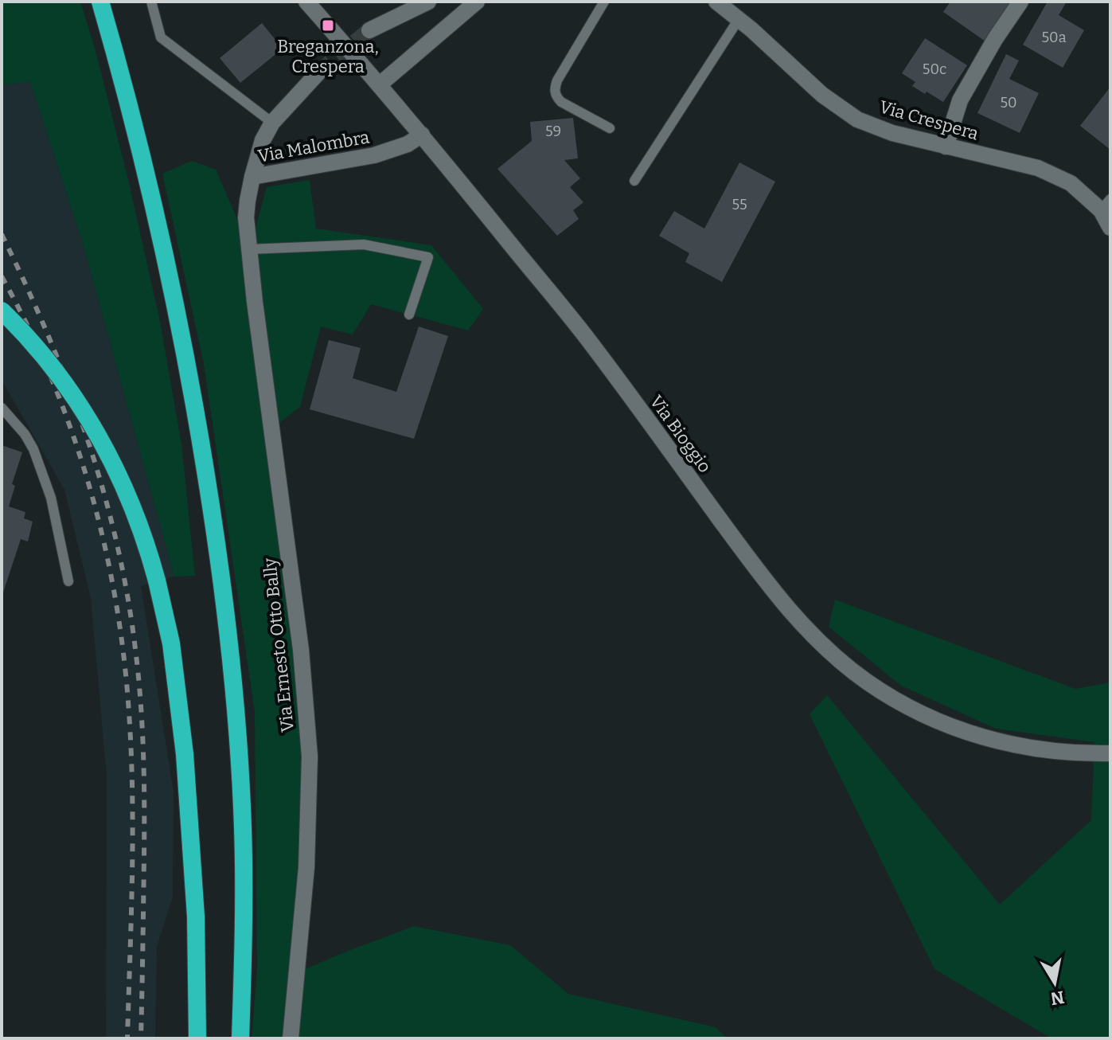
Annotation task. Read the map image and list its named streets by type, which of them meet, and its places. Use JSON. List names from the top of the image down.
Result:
{
  "streets": {
    "street": [
      "Via Crespera",
      "Via Malombra",
      "Via Bioggio",
      "Via Ernesto Otto Bally"
    ]
  },
  "crossings": [
    ["Via Malombra", "Via Bioggio"],
    ["Via Malombra", "Via Ernesto Otto Bally"]
  ],
  "places": {
    "transit": ["Breganzona, Crespera"]
  },
  "house_numbers": [
    "50a",
    "50c",
    "50",
    "59",
    "55"
  ],
  "north": "bottom"
}
